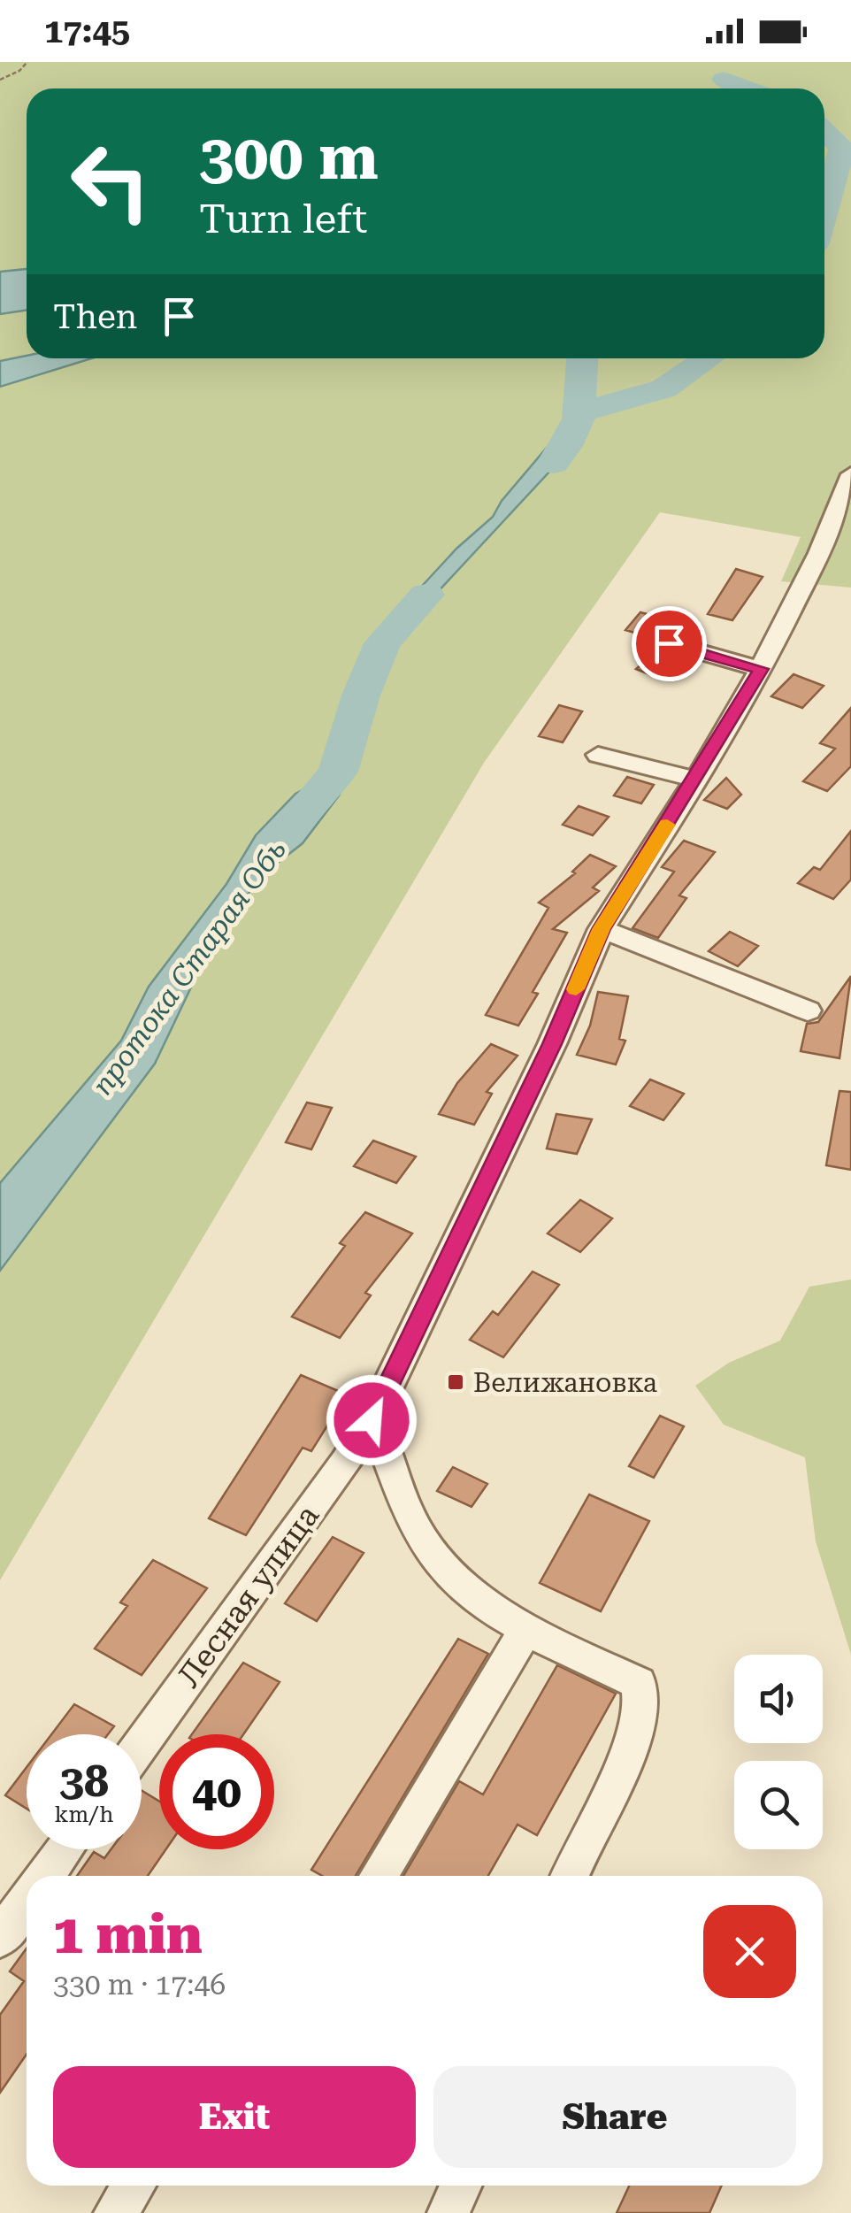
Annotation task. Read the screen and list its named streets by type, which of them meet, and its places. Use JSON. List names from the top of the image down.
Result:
{
  "streets": {
    "street": ["Лесная улица"]
  },
  "water": ["протока Старая Обь"],
  "places": {
    "transit": ["Велижановка"]
  },
  "page": {
    "status": "17:45",
    "turn": ["300 m", "Turn left"],
    "then": "Then",
    "speed": "38 km/h",
    "limit": "40",
    "heading": ["1 min", "330 m · 17:46"],
    "buttons": ["Exit", "Share"]
  }
}
